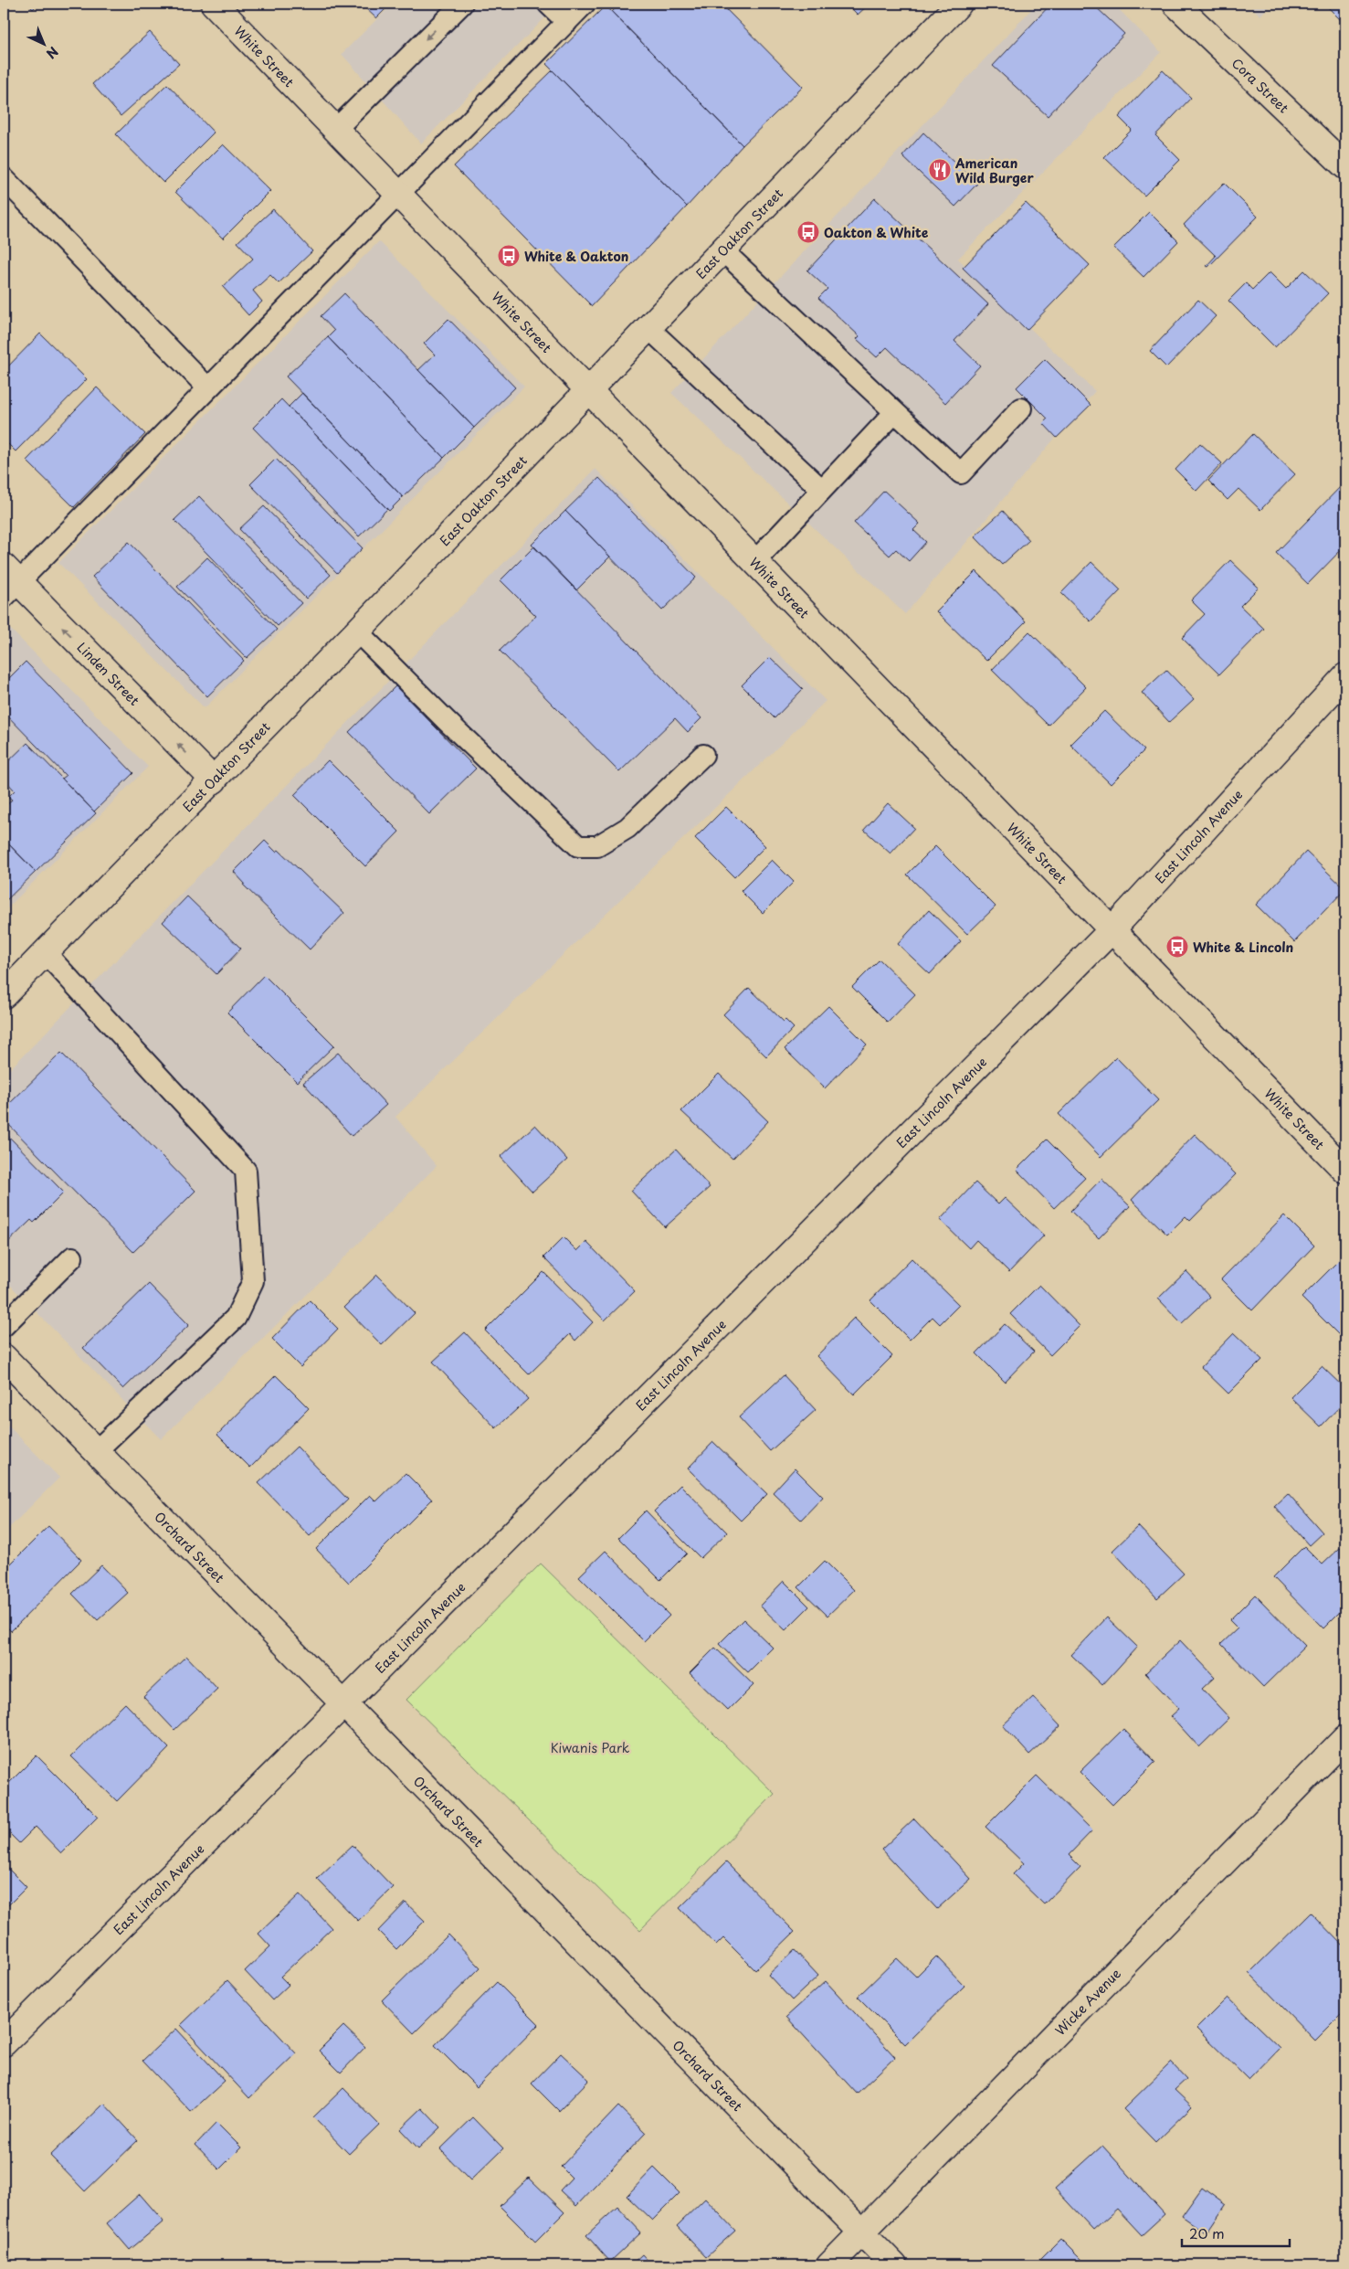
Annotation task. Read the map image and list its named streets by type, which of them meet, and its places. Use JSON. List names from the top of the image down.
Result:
{
  "streets": {
    "street": [
      "White Street",
      "Cora Street",
      "East Oakton Street",
      "Linden Street",
      "East Lincoln Avenue",
      "Orchard Street",
      "Wicke Avenue"
    ]
  },
  "crossings": [
    ["White Street", "East Oakton Street"],
    ["White Street", "East Lincoln Avenue"],
    ["East Oakton Street", "Linden Street"],
    ["East Lincoln Avenue", "Orchard Street"],
    ["Orchard Street", "Wicke Avenue"]
  ],
  "one_way": ["Linden Street"],
  "parks": ["Kiwanis Park"],
  "places": {
    "restaurant": ["American Wild Burger"],
    "bus stop": ["Oakton & White", "White & Oakton", "White & Lincoln"]
  },
  "scale_bar": "20 m",
  "north": "bottom right"
}
